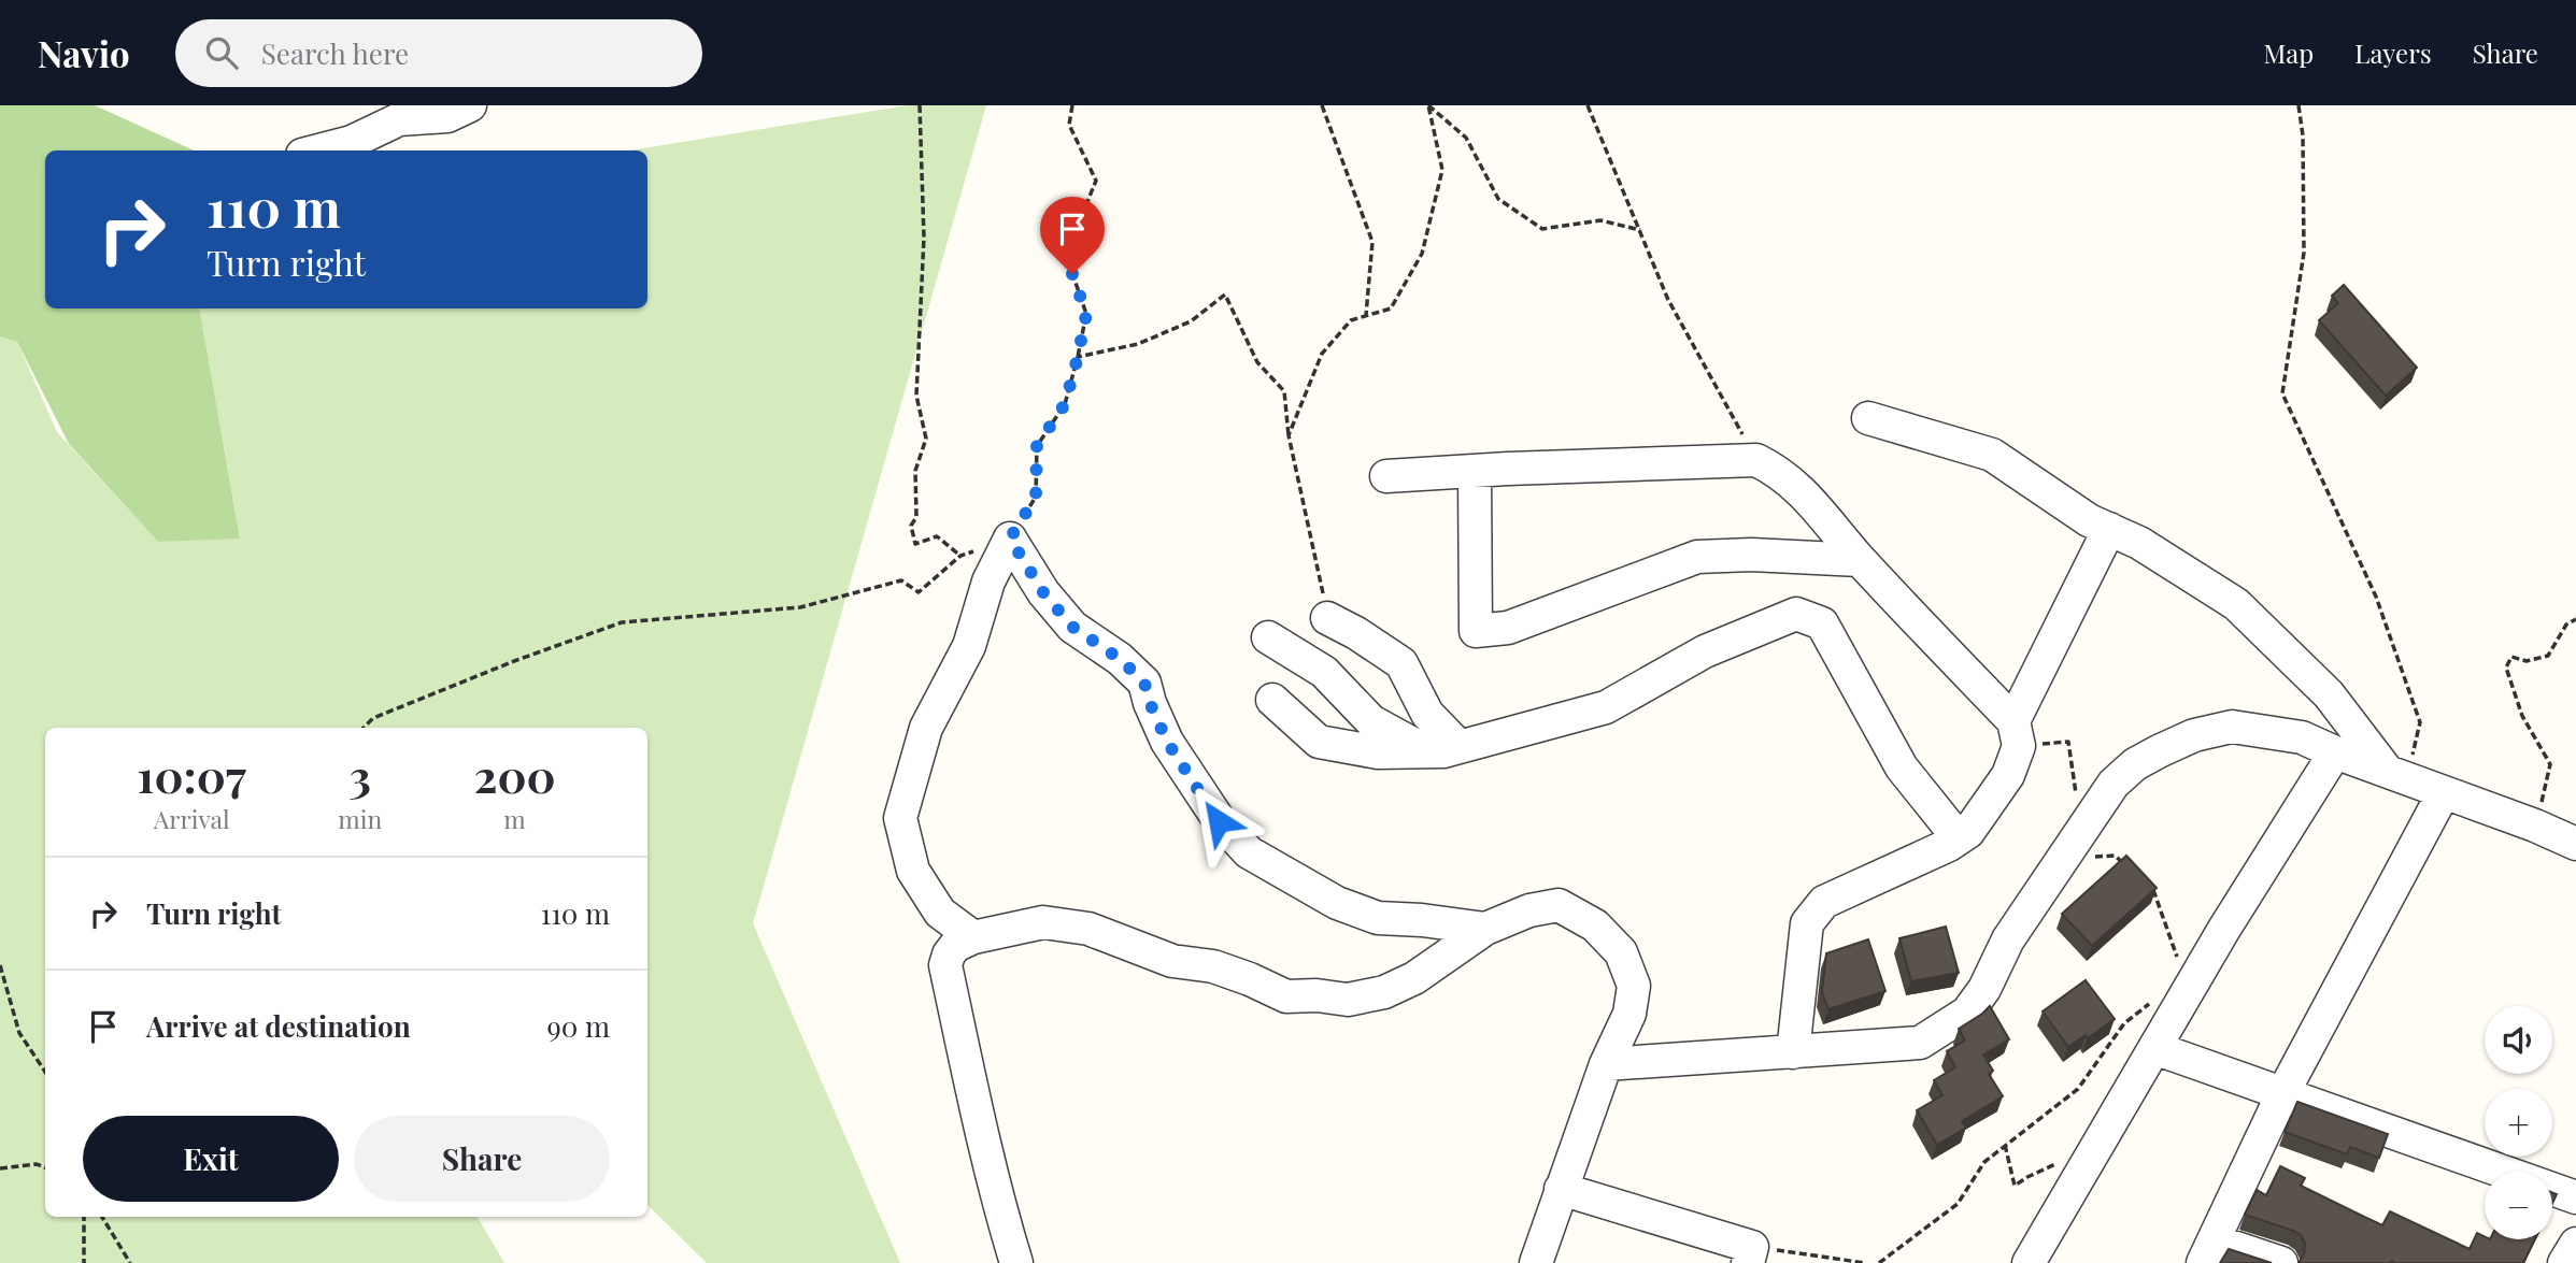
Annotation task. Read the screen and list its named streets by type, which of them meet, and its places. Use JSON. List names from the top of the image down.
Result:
{
  "page": {
    "header": "Navio",
    "search": "Search here",
    "nav": ["Map", "Layers", "Share"],
    "turn": ["110 m", "Turn right"],
    "eta": [
      "10:07",
      "Arrival",
      "3",
      "min",
      "200",
      "m"
    ],
    "list": [
      {
        "name": "Turn right",
        "value": "110 m"
      },
      {
        "name": "Arrive at destination",
        "value": "90 m"
      }
    ],
    "map_buttons": ["+", "−"],
    "buttons": ["Exit", "Share"]
  }
}
